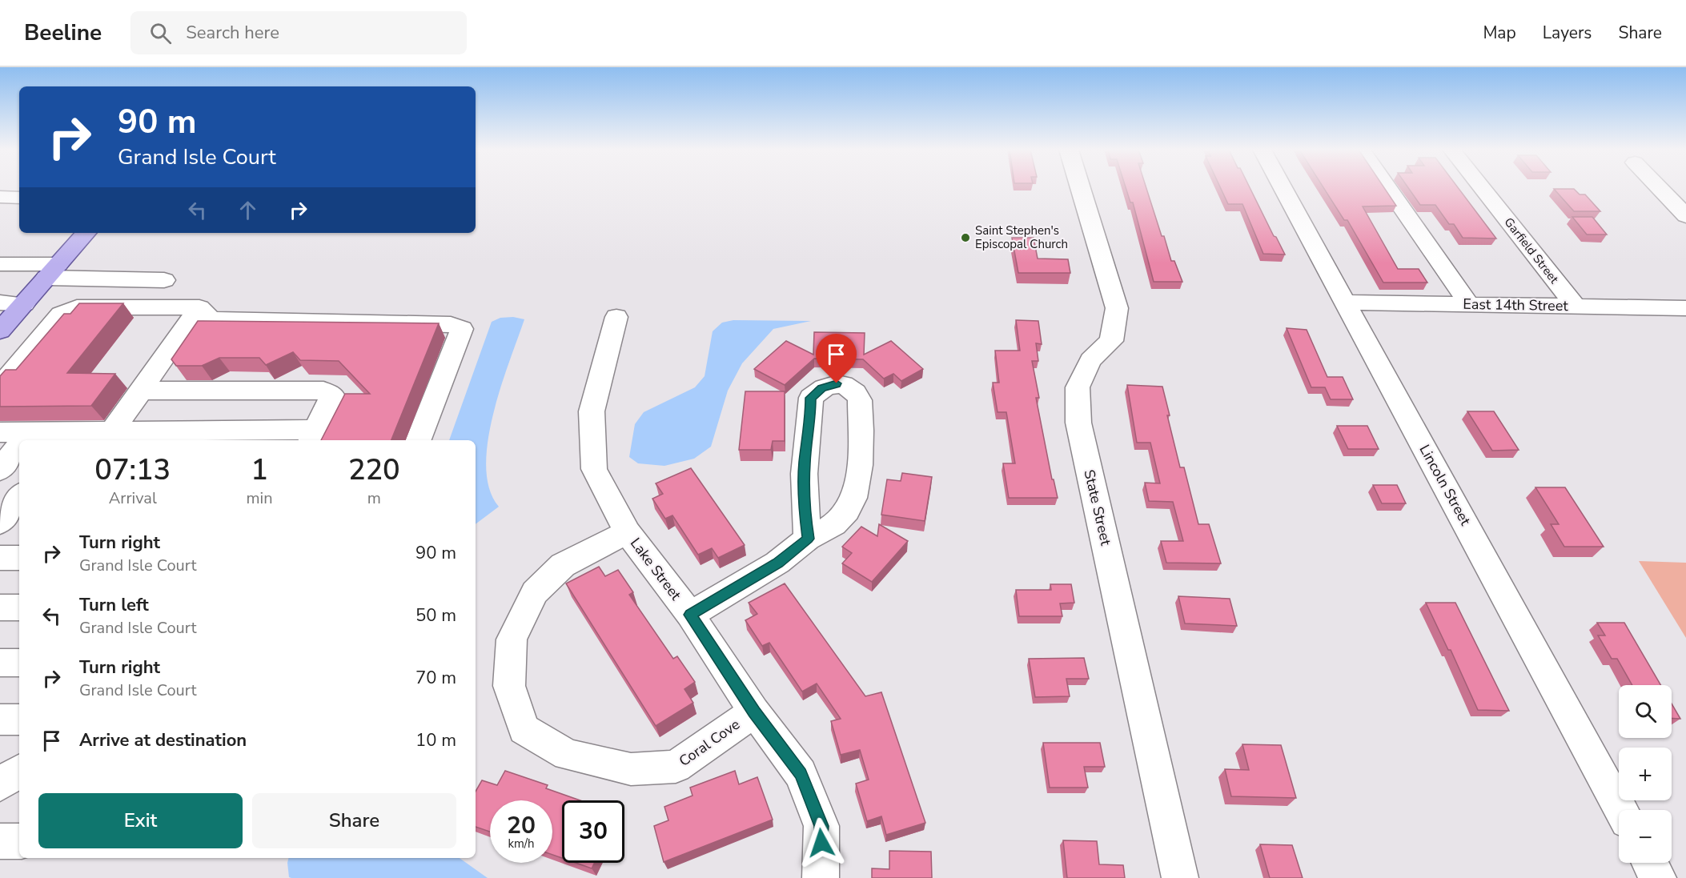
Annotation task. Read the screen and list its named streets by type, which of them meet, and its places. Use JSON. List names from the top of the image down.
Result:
{
  "streets": {
    "street": [
      "Garfield Street",
      "East 14th Street",
      "Lincoln Street",
      "State Street",
      "Lake Street",
      "Coral Cove"
    ]
  },
  "crossings": [
    ["Garfield Street", "East 14th Street"],
    ["East 14th Street", "Lincoln Street"],
    ["Lake Street", "Coral Cove"]
  ],
  "places": ["Saint Stephen's Episcopal Church"],
  "page": {
    "header": "Beeline",
    "search": "Search here",
    "nav": ["Map", "Layers", "Share"],
    "turn": ["90 m", "Grand Isle Court"],
    "eta": [
      "07:13",
      "Arrival",
      "1",
      "min",
      "220",
      "m"
    ],
    "list": [
      {
        "name": "Turn right",
        "note": "Grand Isle Court",
        "value": "90 m"
      },
      {
        "name": "Turn left",
        "note": "Grand Isle Court",
        "value": "50 m"
      },
      {
        "name": "Turn right",
        "note": "Grand Isle Court",
        "value": "70 m"
      },
      {
        "name": "Arrive at destination",
        "value": "10 m"
      }
    ],
    "map_buttons": ["+", "−"],
    "buttons": ["Exit", "Share"],
    "speed": "20 km/h",
    "limit": "30"
  }
}
